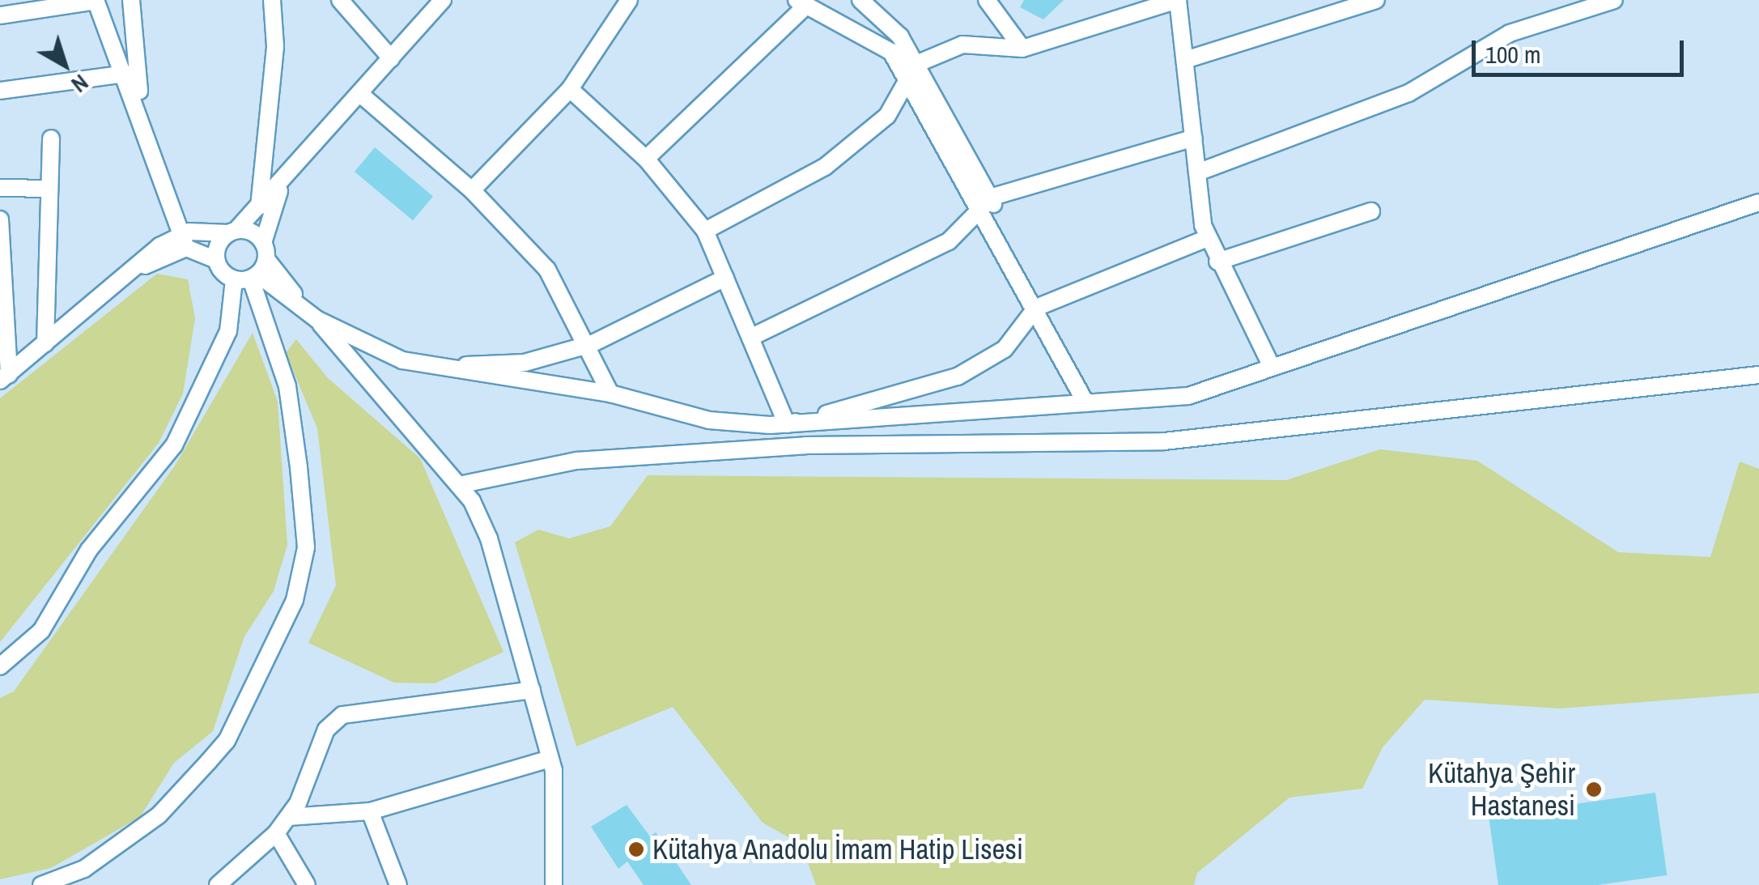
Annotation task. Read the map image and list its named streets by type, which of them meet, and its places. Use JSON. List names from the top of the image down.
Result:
{
  "places": ["Kütahya Şehir Hastanesi", "Kütahya Anadolu İmam Hatip Lisesi"],
  "scale_bar": "100 m",
  "north": "bottom right"
}
